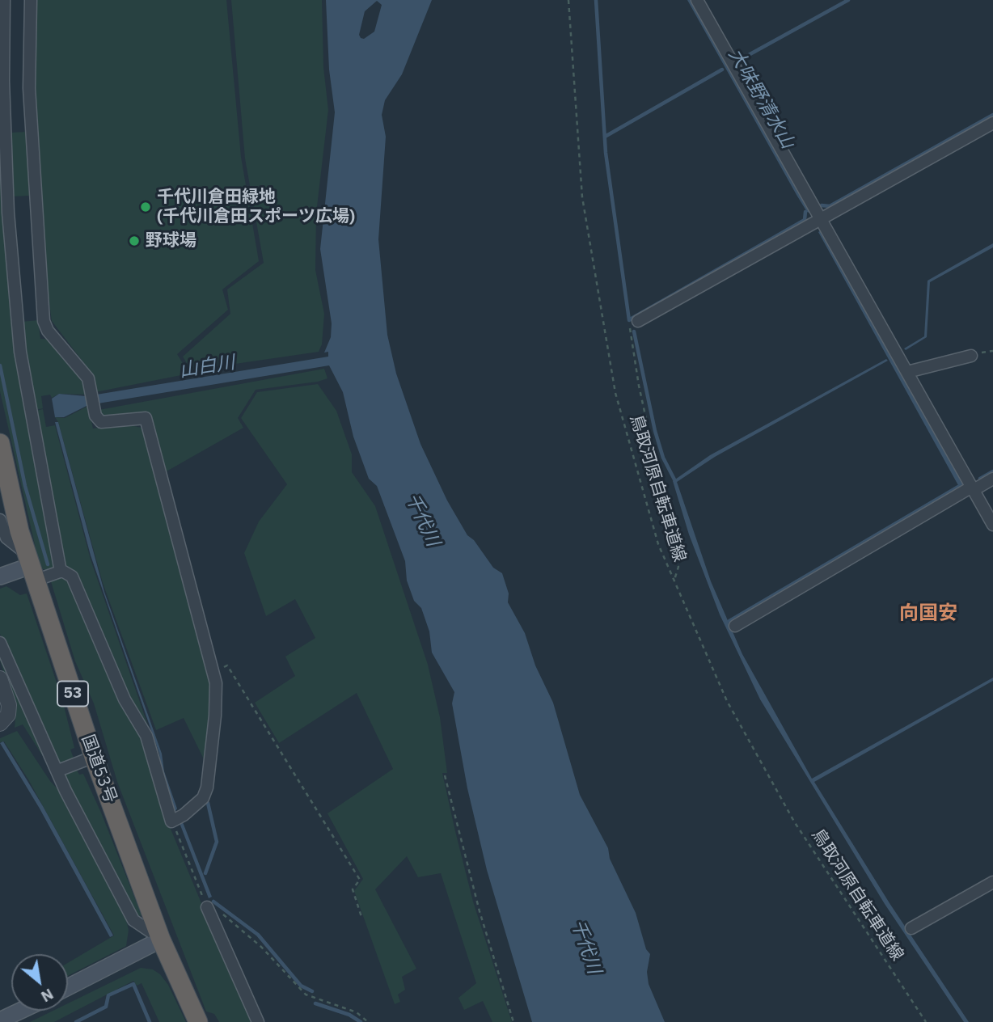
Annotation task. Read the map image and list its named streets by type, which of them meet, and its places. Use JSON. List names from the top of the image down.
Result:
{
  "streets": {
    "highway": ["53", "国道53号"],
    "path": ["鳥取河原自転車道線"]
  },
  "districts": ["向国安"],
  "water": ["大味野清水山", "山白川", "千代川"],
  "places": ["千代川倉田緑地 (千代川倉田スポーツ広場)", "野球場"],
  "north": "bottom right"
}
